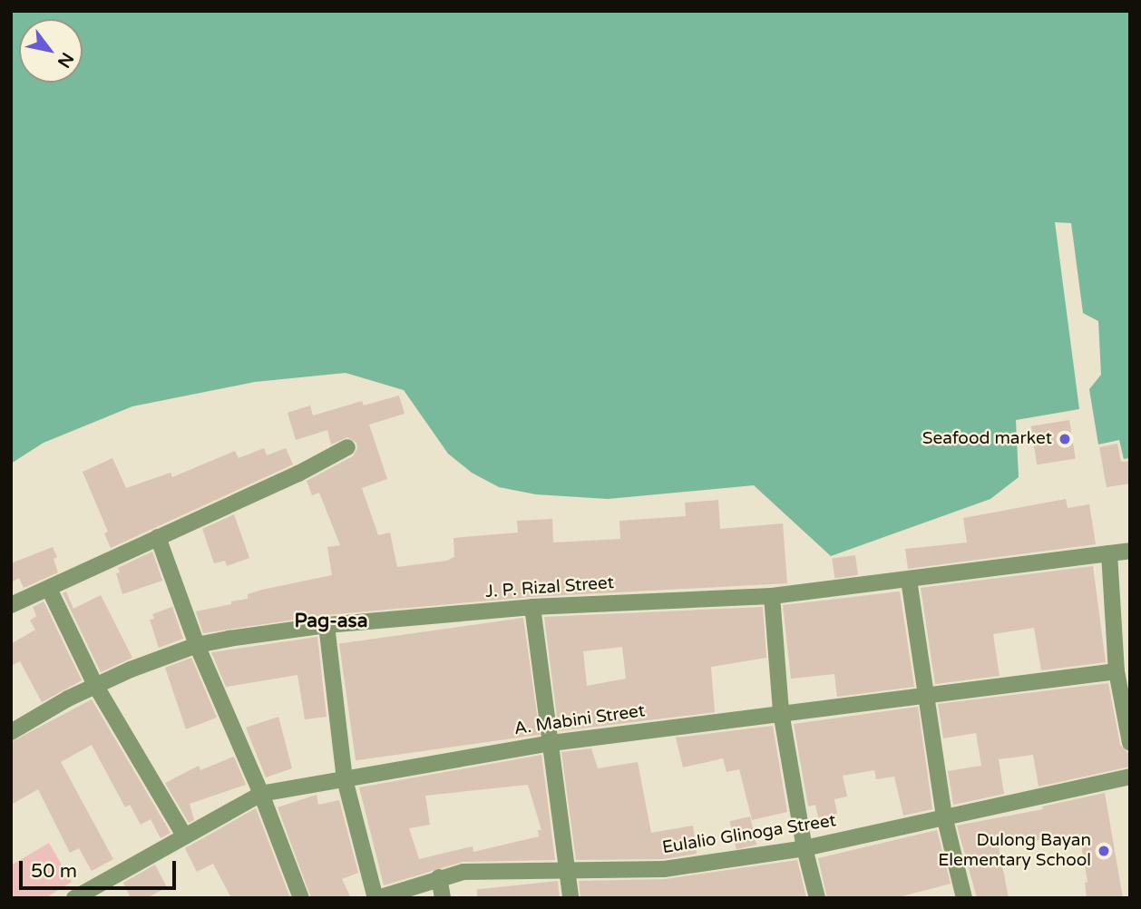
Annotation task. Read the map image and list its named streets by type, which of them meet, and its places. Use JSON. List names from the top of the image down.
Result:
{
  "streets": {
    "street": ["J. P. Rizal Street", "A. Mabini Street", "Eulalio Glinoga Street"]
  },
  "districts": ["Pag-asa"],
  "places": ["Seafood market", "Dulong Bayan Elementary School"],
  "scale_bar": "50 m",
  "north": "bottom right"
}
